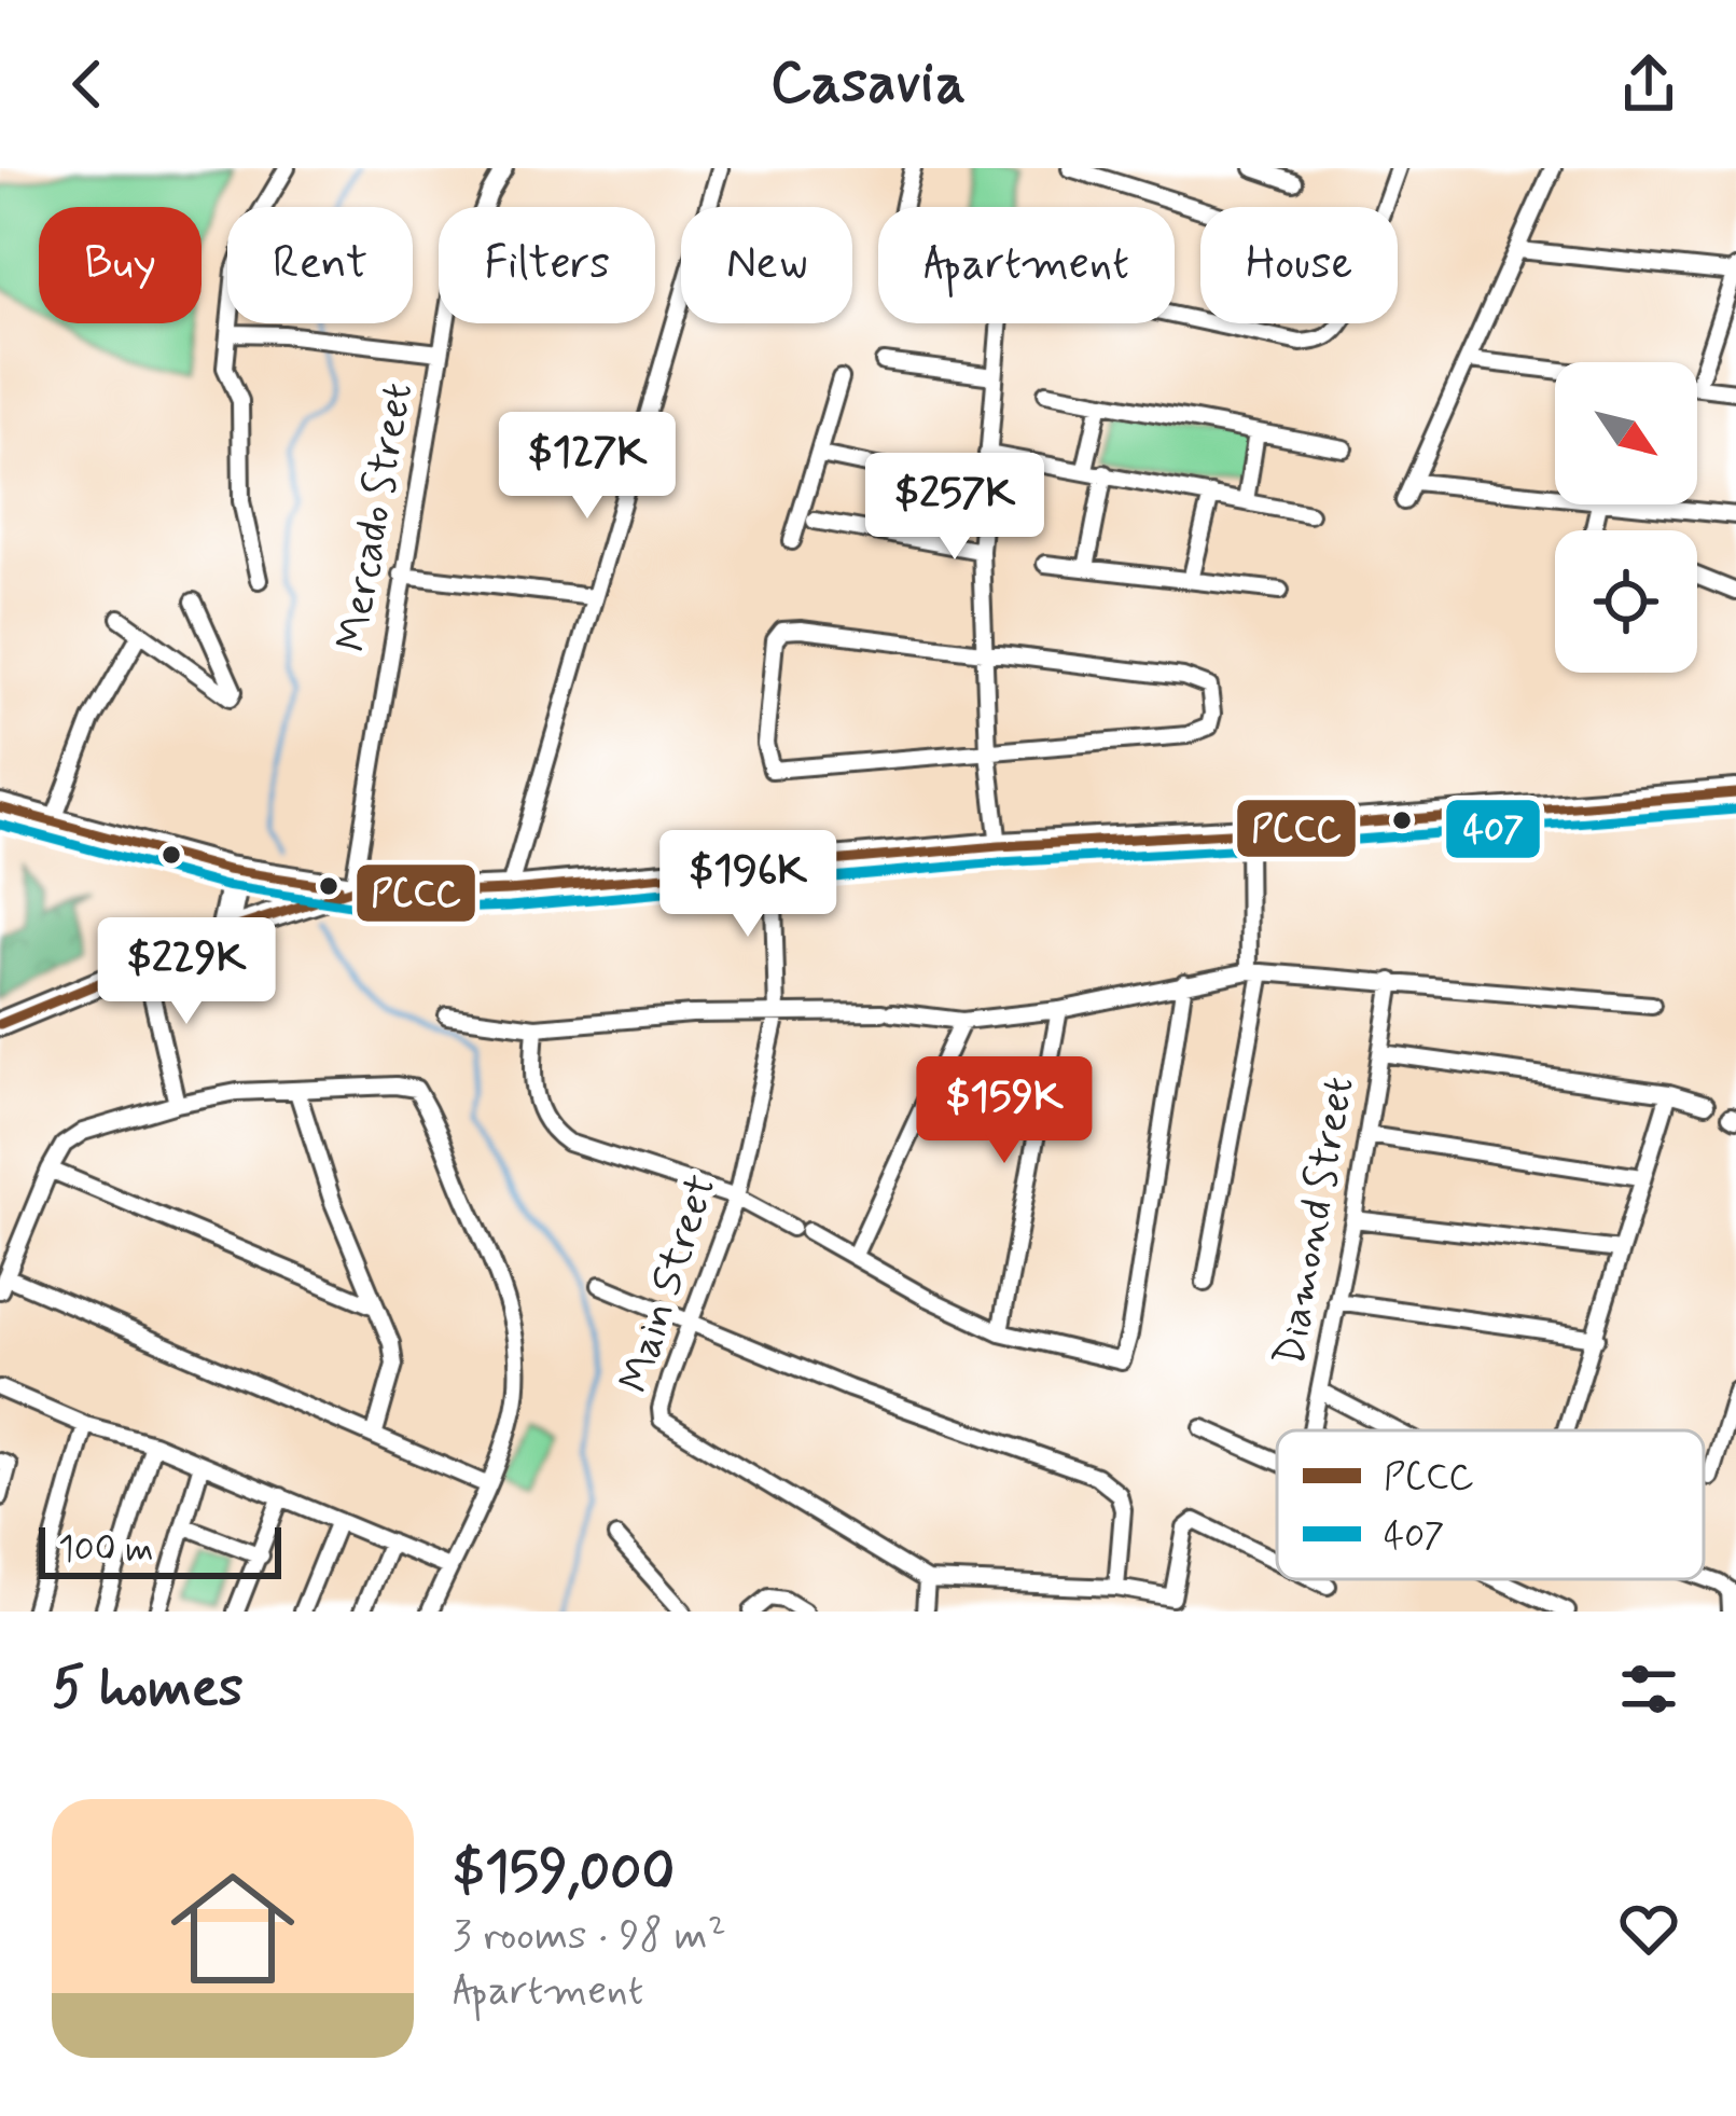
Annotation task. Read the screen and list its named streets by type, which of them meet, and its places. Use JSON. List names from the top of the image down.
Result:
{
  "streets": {
    "street": ["Mercado Street", "Diamond Street", "Main Street"]
  },
  "lines": ["transit line PCCC", "transit line 407"],
  "legend": ["PCCC", "407"],
  "scale_bar": "100 m",
  "north": "bottom right",
  "page": {
    "header": "Casavia",
    "chip": [
      "Buy",
      "Rent",
      "Filters",
      "New",
      "Apartment",
      "House"
    ],
    "price": [
      "$127K",
      "$257K",
      "$196K",
      "$229K",
      "$159K"
    ],
    "scale": "100 m",
    "heading": "5 homes",
    "list": [
      {
        "name": "$159,000",
        "note": "3 rooms · 98 m² · Apartment"
      }
    ]
  }
}
